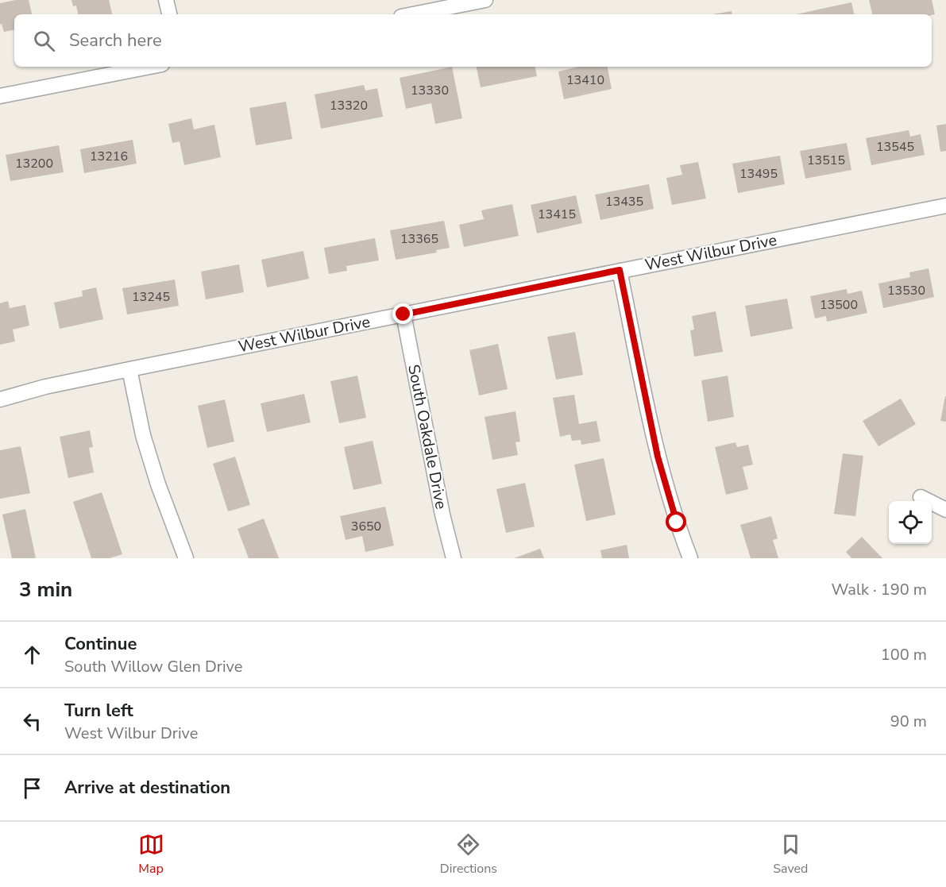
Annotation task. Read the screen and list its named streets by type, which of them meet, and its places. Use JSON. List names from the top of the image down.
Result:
{
  "streets": {
    "street": ["West Wilbur Drive", "South Oakdale Drive"]
  },
  "crossings": [
    ["West Wilbur Drive", "South Oakdale Drive"]
  ],
  "house_numbers": [
    "13410",
    "13330",
    "13320",
    "13545",
    "13216",
    "13515",
    "13200",
    "13495",
    "13435",
    "13415",
    "13365",
    "13530",
    "13245",
    "13500",
    "3650"
  ],
  "page": {
    "search": "Search here",
    "heading": ["3 min", "Walk · 190 m"],
    "list": [
      ["Continue", "South Willow Glen Drive", "100 m"],
      ["Turn left", "West Wilbur Drive", "90 m"],
      "Arrive at destination"
    ],
    "nav": ["Map", "Directions", "Saved"]
  }
}
